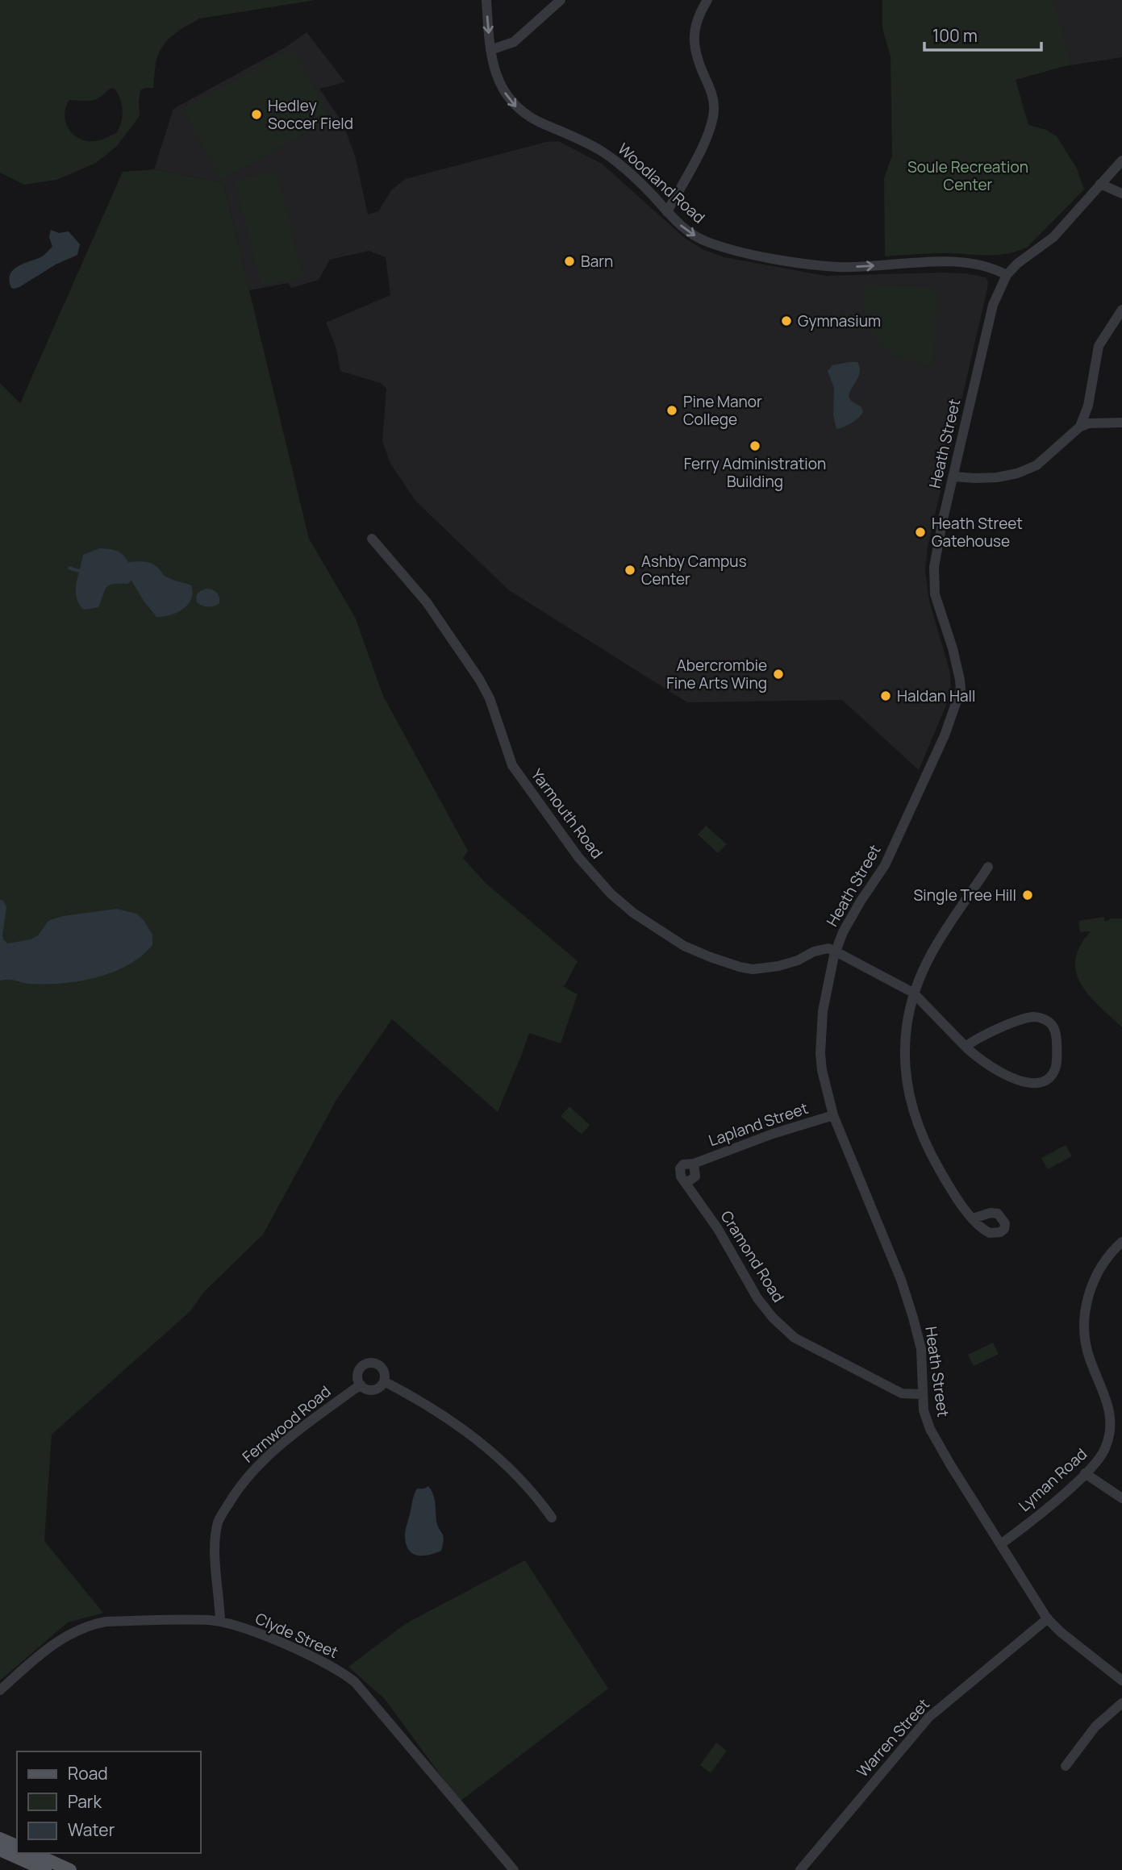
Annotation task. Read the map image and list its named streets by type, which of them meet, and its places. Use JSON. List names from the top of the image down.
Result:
{
  "streets": {
    "street": [
      "Woodland Road",
      "Heath Street",
      "Yarmouth Road",
      "Lapland Street",
      "Cramond Road",
      "Fernwood Road",
      "Lyman Road",
      "Clyde Street",
      "Warren Street"
    ]
  },
  "crossings": [
    ["Woodland Road", "Heath Street"],
    ["Heath Street", "Yarmouth Road"],
    ["Heath Street", "Lapland Street"],
    ["Heath Street", "Cramond Road"],
    ["Heath Street", "Lyman Road"],
    ["Heath Street", "Warren Street"],
    ["Lapland Street", "Cramond Road"],
    ["Fernwood Road", "Clyde Street"]
  ],
  "one_way": ["Woodland Road"],
  "parks": ["Soule Recreation Center"],
  "places": [
    "Hedley Soccer Field",
    "Barn",
    "Gymnasium",
    "Pine Manor College",
    "Ferry Administration Building",
    "Heath Street Gatehouse",
    "Ashby Campus Center",
    "Abercrombie Fine Arts Wing",
    "Haldan Hall",
    "Single Tree Hill"
  ],
  "legend": ["Road", "Park", "Water"],
  "scale_bar": "100 m"
}
